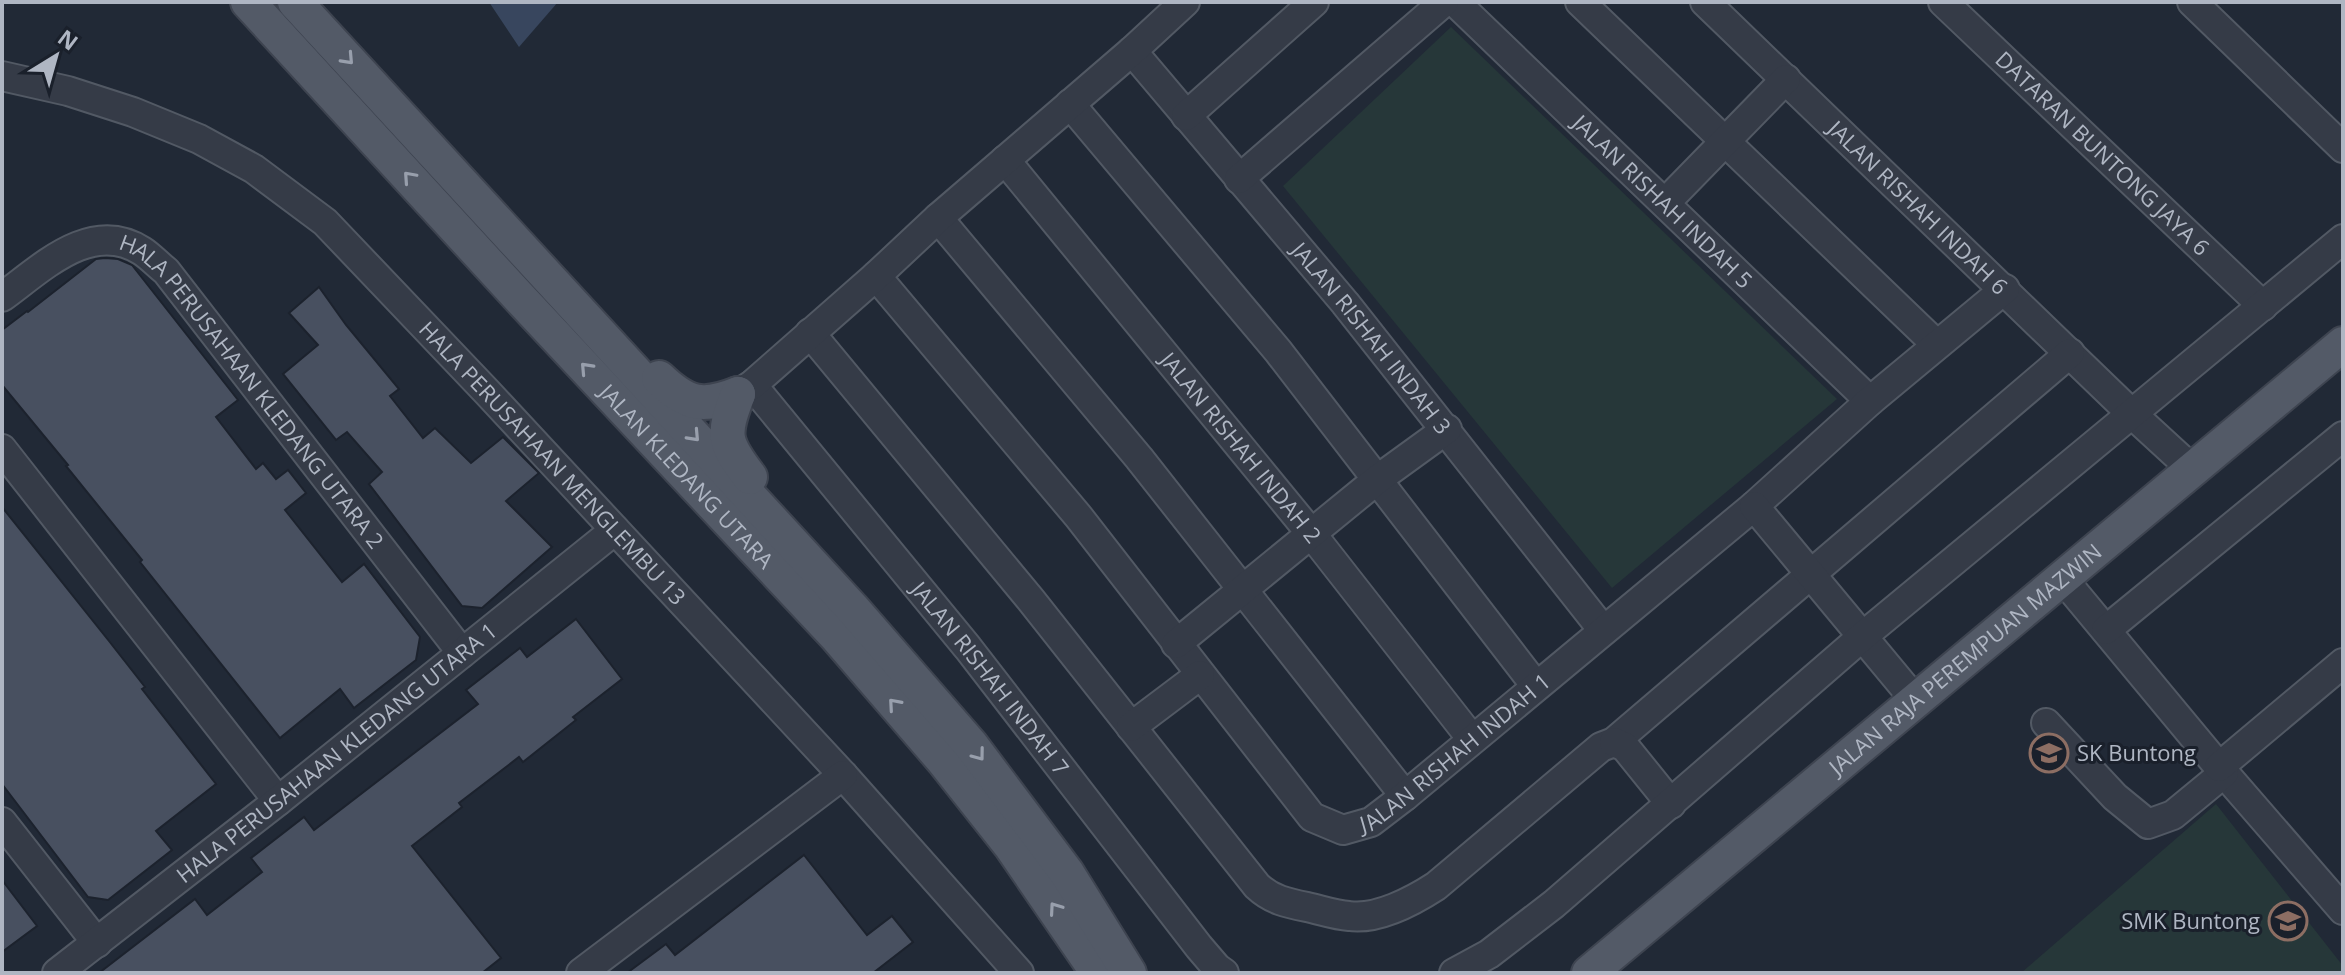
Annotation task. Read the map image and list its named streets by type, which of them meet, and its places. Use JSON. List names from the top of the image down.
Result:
{
  "streets": {
    "main road": ["JALAN KLEDANG UTARA", "JALAN RAJA PEREMPUAN MAZWIN"],
    "street": [
      "DATARAN BUNTONG JAYA 6",
      "JALAN RISHAH INDAH 5",
      "JALAN RISHAH INDAH 6",
      "JALAN RISHAH INDAH 3",
      "HALA PERUSAHAAN KLEDANG UTARA 2",
      "JALAN RISHAH INDAH 2",
      "HALA PERUSAHAAN MENGLEMBU 13",
      "JALAN RISHAH INDAH 7",
      "JALAN RISHAH INDAH 1",
      "HALA PERUSAHAAN KLEDANG UTARA 1"
    ]
  },
  "crossings": [
    ["JALAN RISHAH INDAH 5", "JALAN RISHAH INDAH 1"],
    ["JALAN RISHAH INDAH 6", "JALAN RAJA PEREMPUAN MAZWIN"],
    ["JALAN RISHAH INDAH 6", "JALAN RISHAH INDAH 1"],
    ["JALAN RISHAH INDAH 3", "JALAN RISHAH INDAH 1"],
    ["HALA PERUSAHAAN KLEDANG UTARA 2", "HALA PERUSAHAAN KLEDANG UTARA 1"],
    ["JALAN RISHAH INDAH 2", "JALAN RISHAH INDAH 1"],
    ["HALA PERUSAHAAN MENGLEMBU 13", "HALA PERUSAHAAN KLEDANG UTARA 1"]
  ],
  "places": {
    "school or university": ["SK Buntong", "SMK Buntong"]
  },
  "north": "top right"
}
